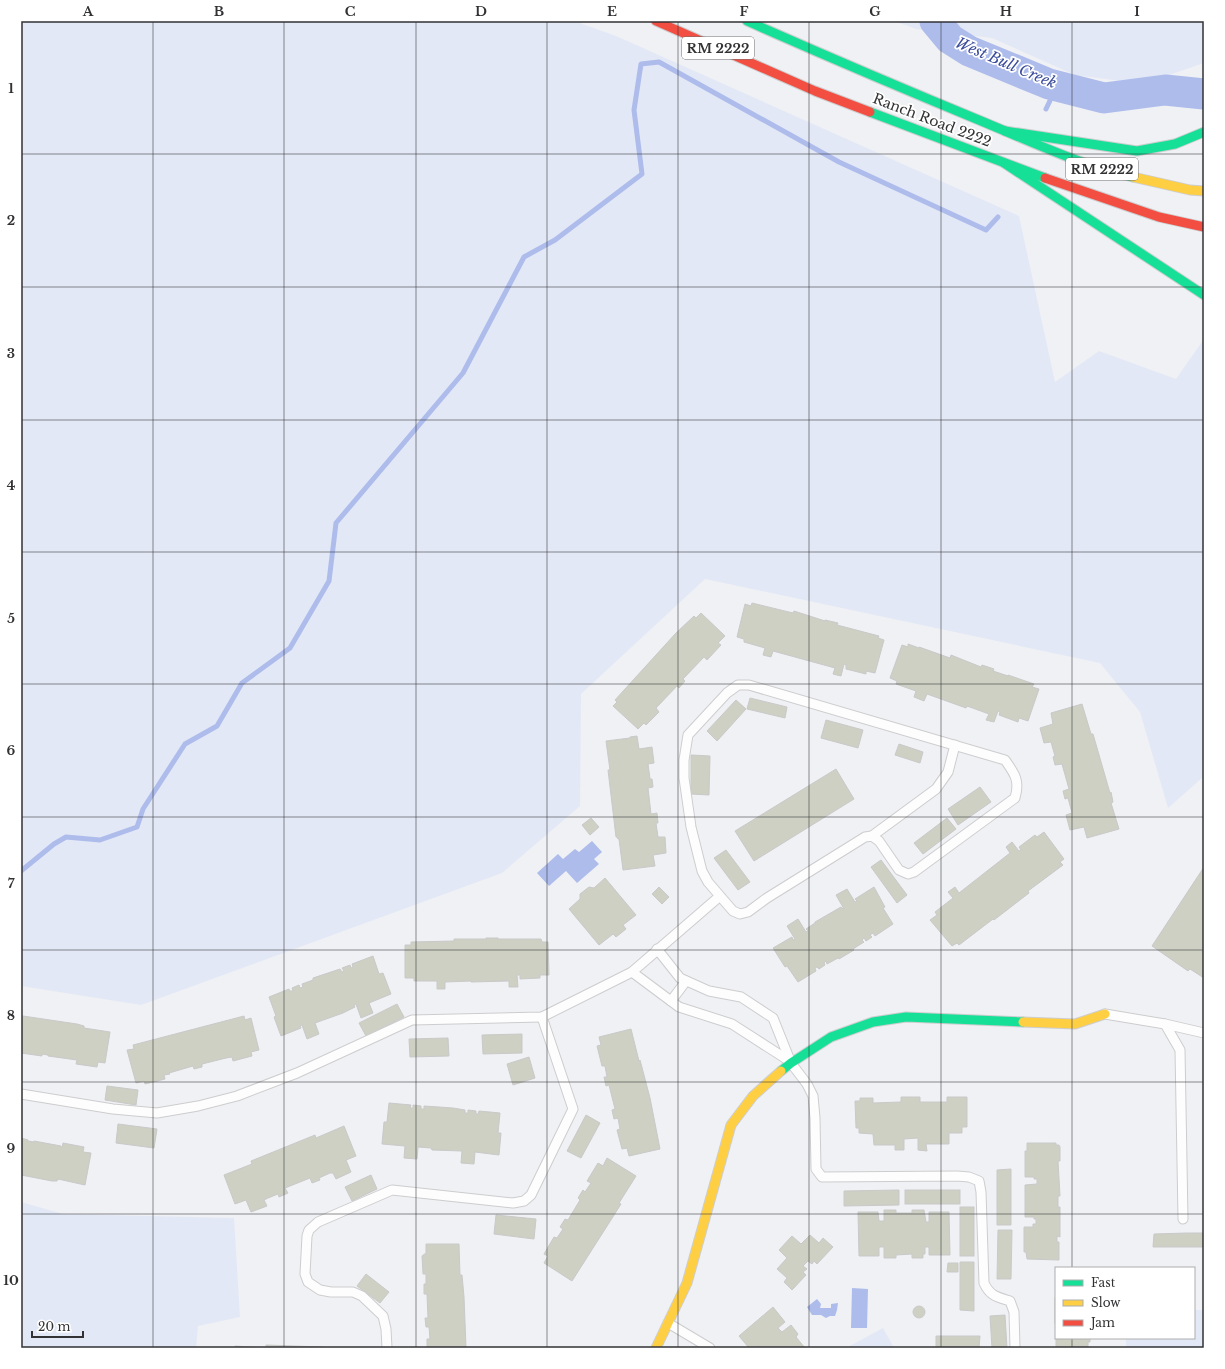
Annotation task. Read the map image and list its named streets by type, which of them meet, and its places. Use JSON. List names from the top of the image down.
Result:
{
  "streets": {
    "main road": ["RM 2222", "Ranch Road 2222"]
  },
  "crossings": [
    ["RM 2222", "Ranch Road 2222"]
  ],
  "water": ["West Bull Creek"],
  "legend": ["Fast", "Slow", "Jam"],
  "scale_bar": "20 m",
  "grid": {
    "columns": [
      "A",
      "B",
      "C",
      "D",
      "E",
      "F",
      "G",
      "H",
      "I"
    ],
    "rows": [
      "1",
      "2",
      "3",
      "4",
      "5",
      "6",
      "7",
      "8",
      "9",
      "10"
    ]
  }
}
